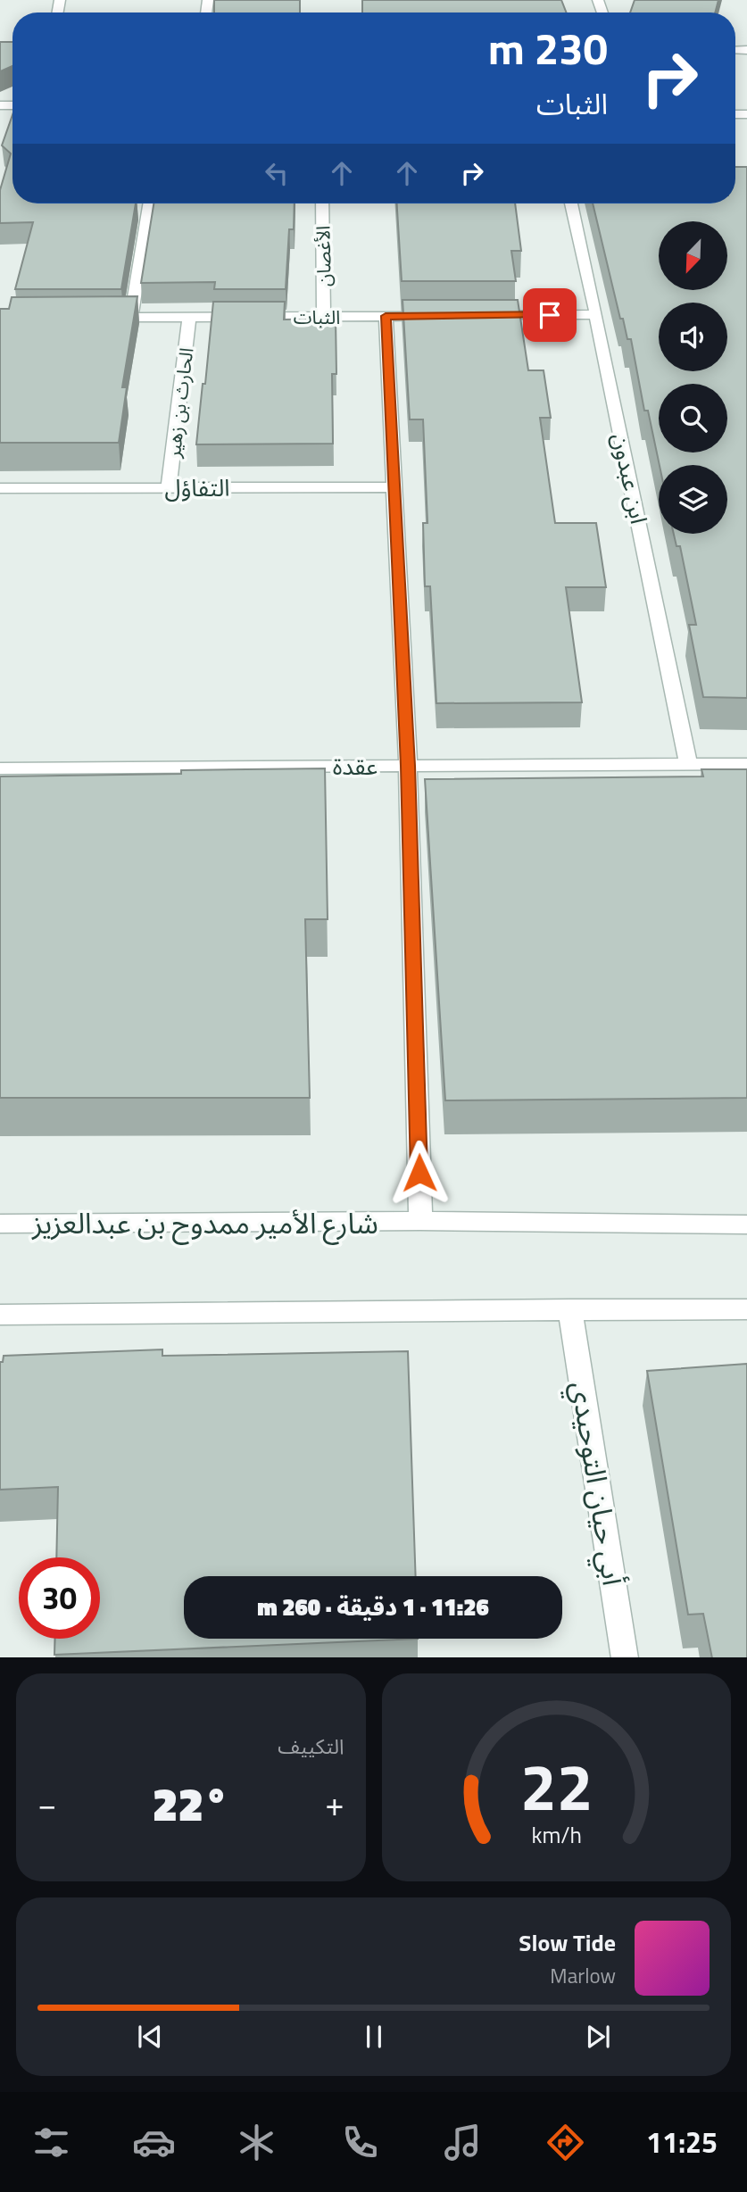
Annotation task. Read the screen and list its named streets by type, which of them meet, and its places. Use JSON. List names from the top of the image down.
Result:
{
  "streets": {
    "street": [
      "الأغصان",
      "الثبات",
      "الحارث بن زهير",
      "ابن عبدون",
      "التفاؤل",
      "عقدة",
      "شارع الأمير ممدوح بن عبدالعزيز",
      "أبي حيان التوحيدي"
    ]
  },
  "crossings": [
    ["الأغصان", "الثبات"],
    ["الثبات", "الحارث بن زهير"],
    ["الحارث بن زهير", "التفاؤل"],
    ["ابن عبدون", "عقدة"]
  ],
  "north": "bottom left",
  "page": {
    "turn": ["230 m", "الثبات"],
    "limit": "30",
    "trip": "11:26 · 1 دقيقة · 260 m",
    "tile": "التكييف",
    "heat": ["−", "22°", "+"],
    "song": ["Slow Tide", "Marlow"],
    "tabs": "11:25",
    "gauge": ["22", "km/h"]
  }
}
